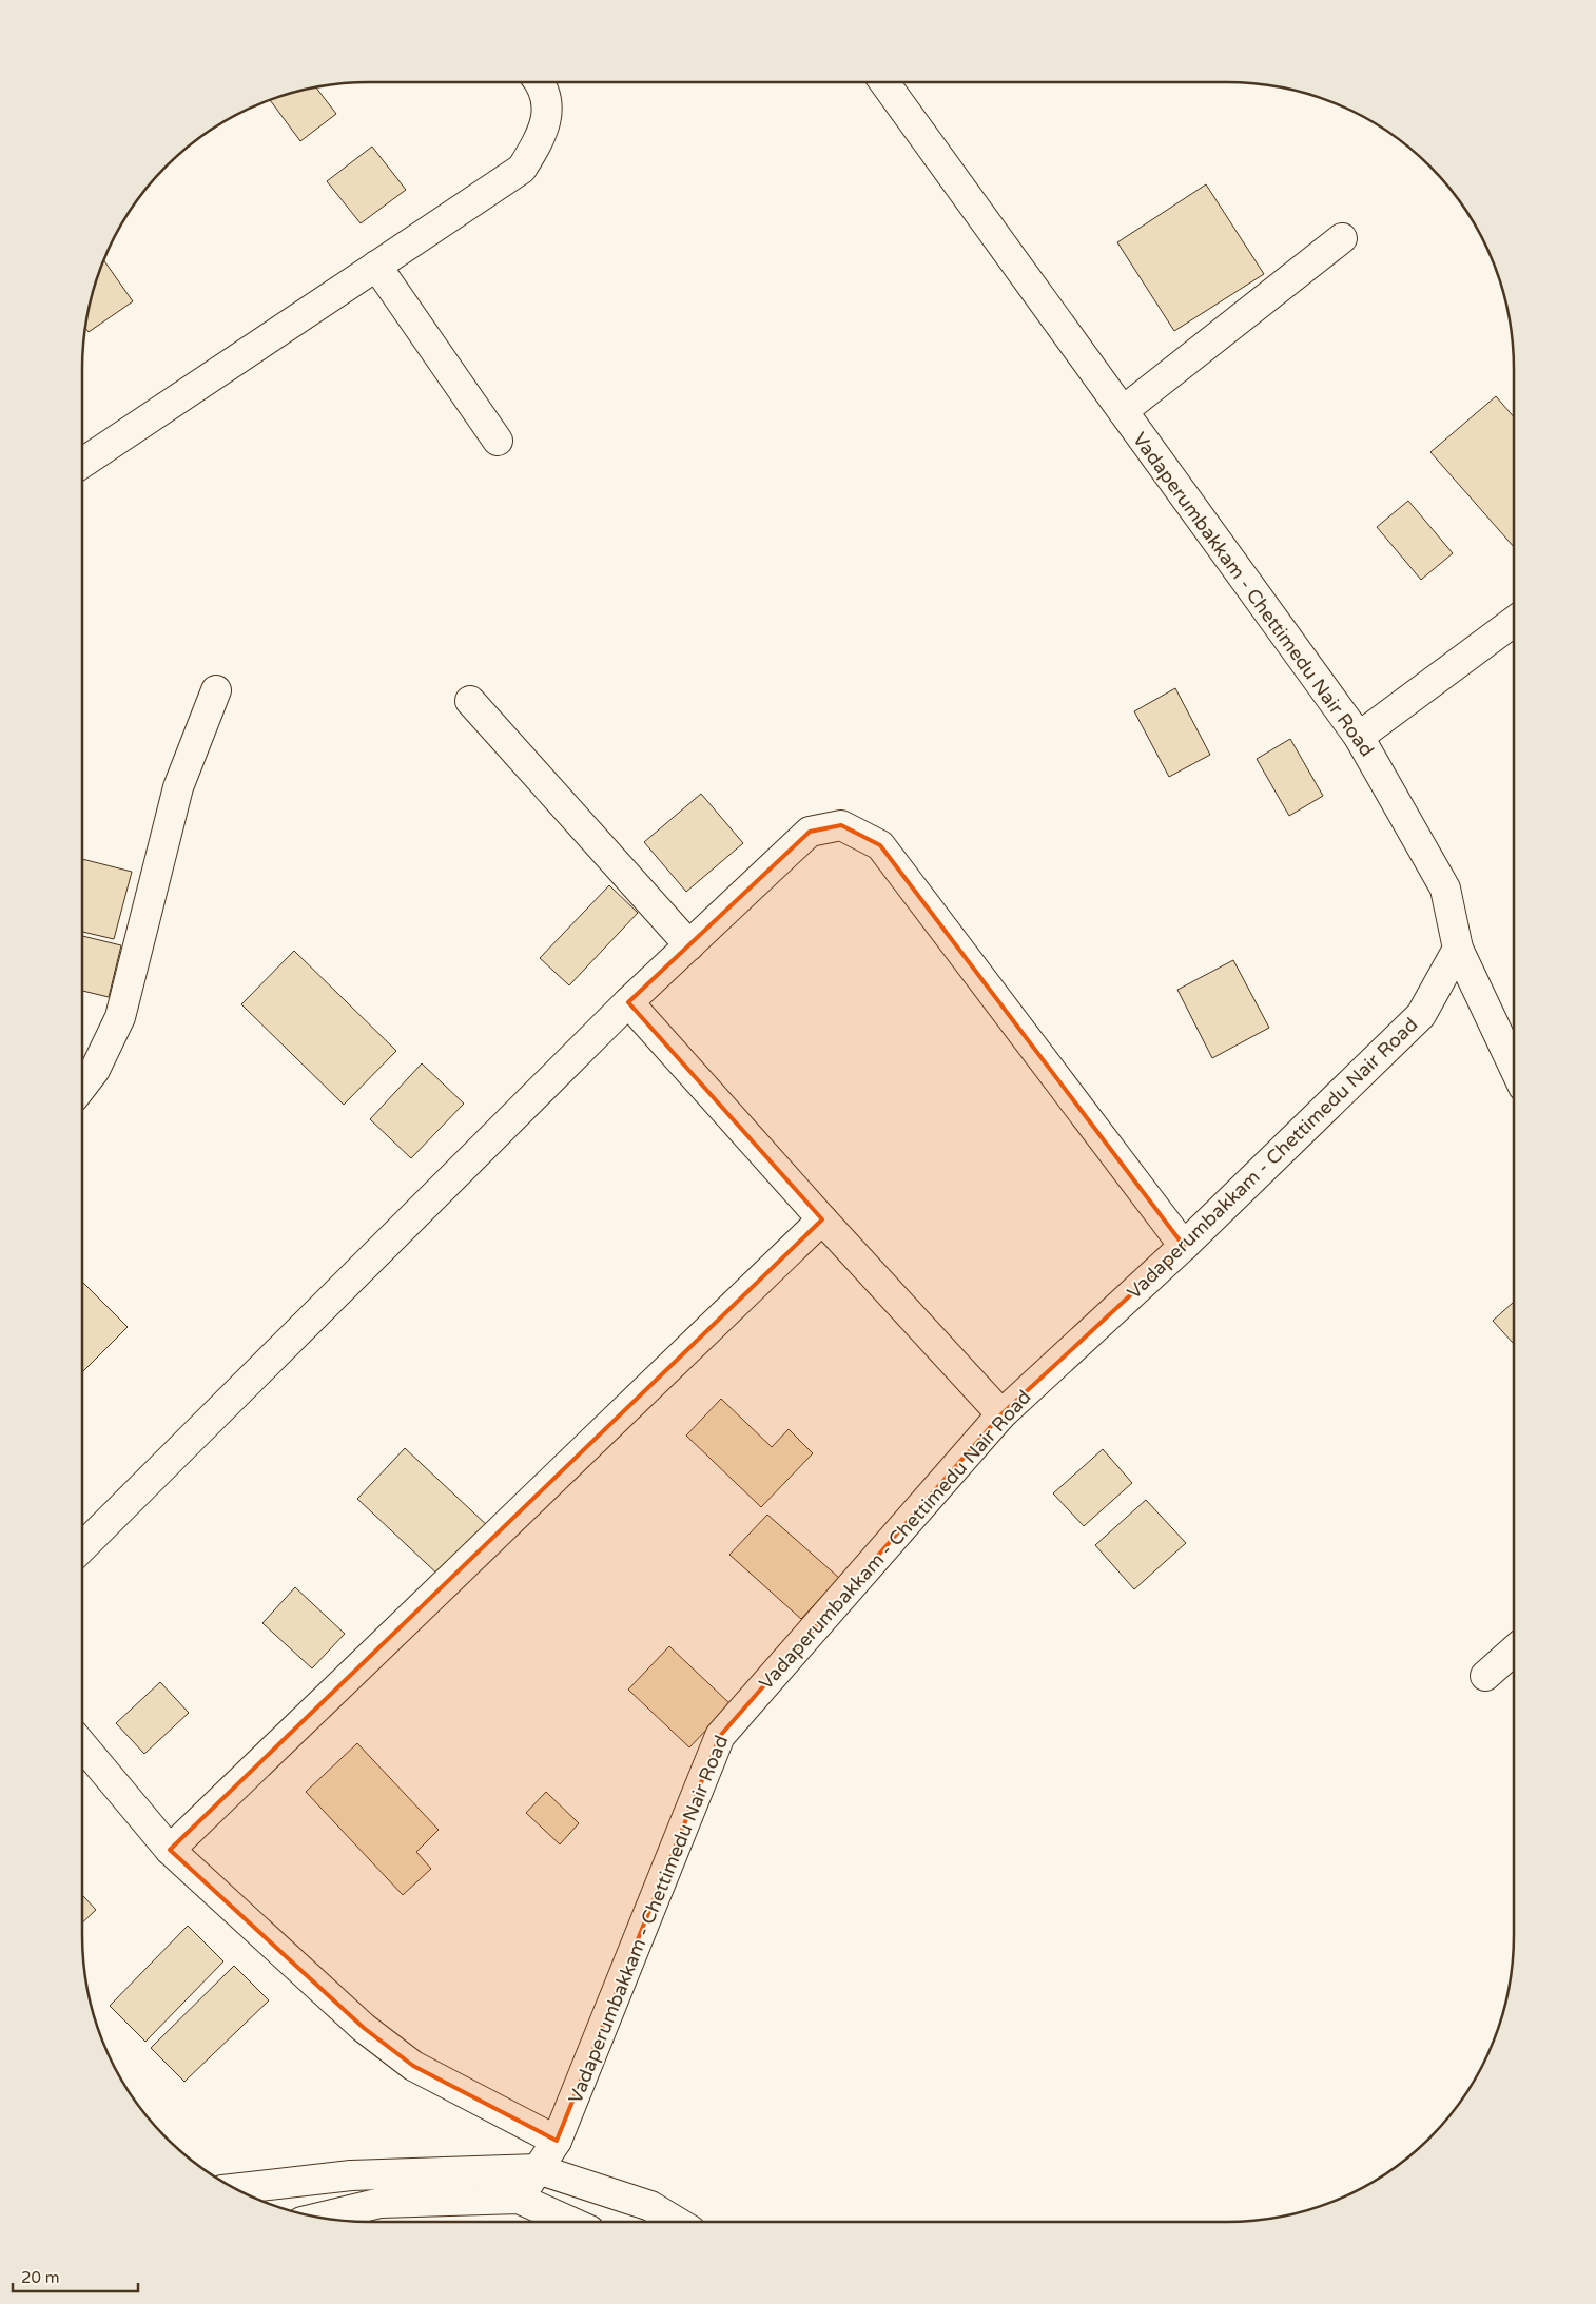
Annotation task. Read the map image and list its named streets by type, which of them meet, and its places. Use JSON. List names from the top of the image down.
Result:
{
  "streets": {
    "street": ["Vadaperumbakkam - Chettimedu Nair Road"]
  },
  "scale_bar": "20 m"
}
